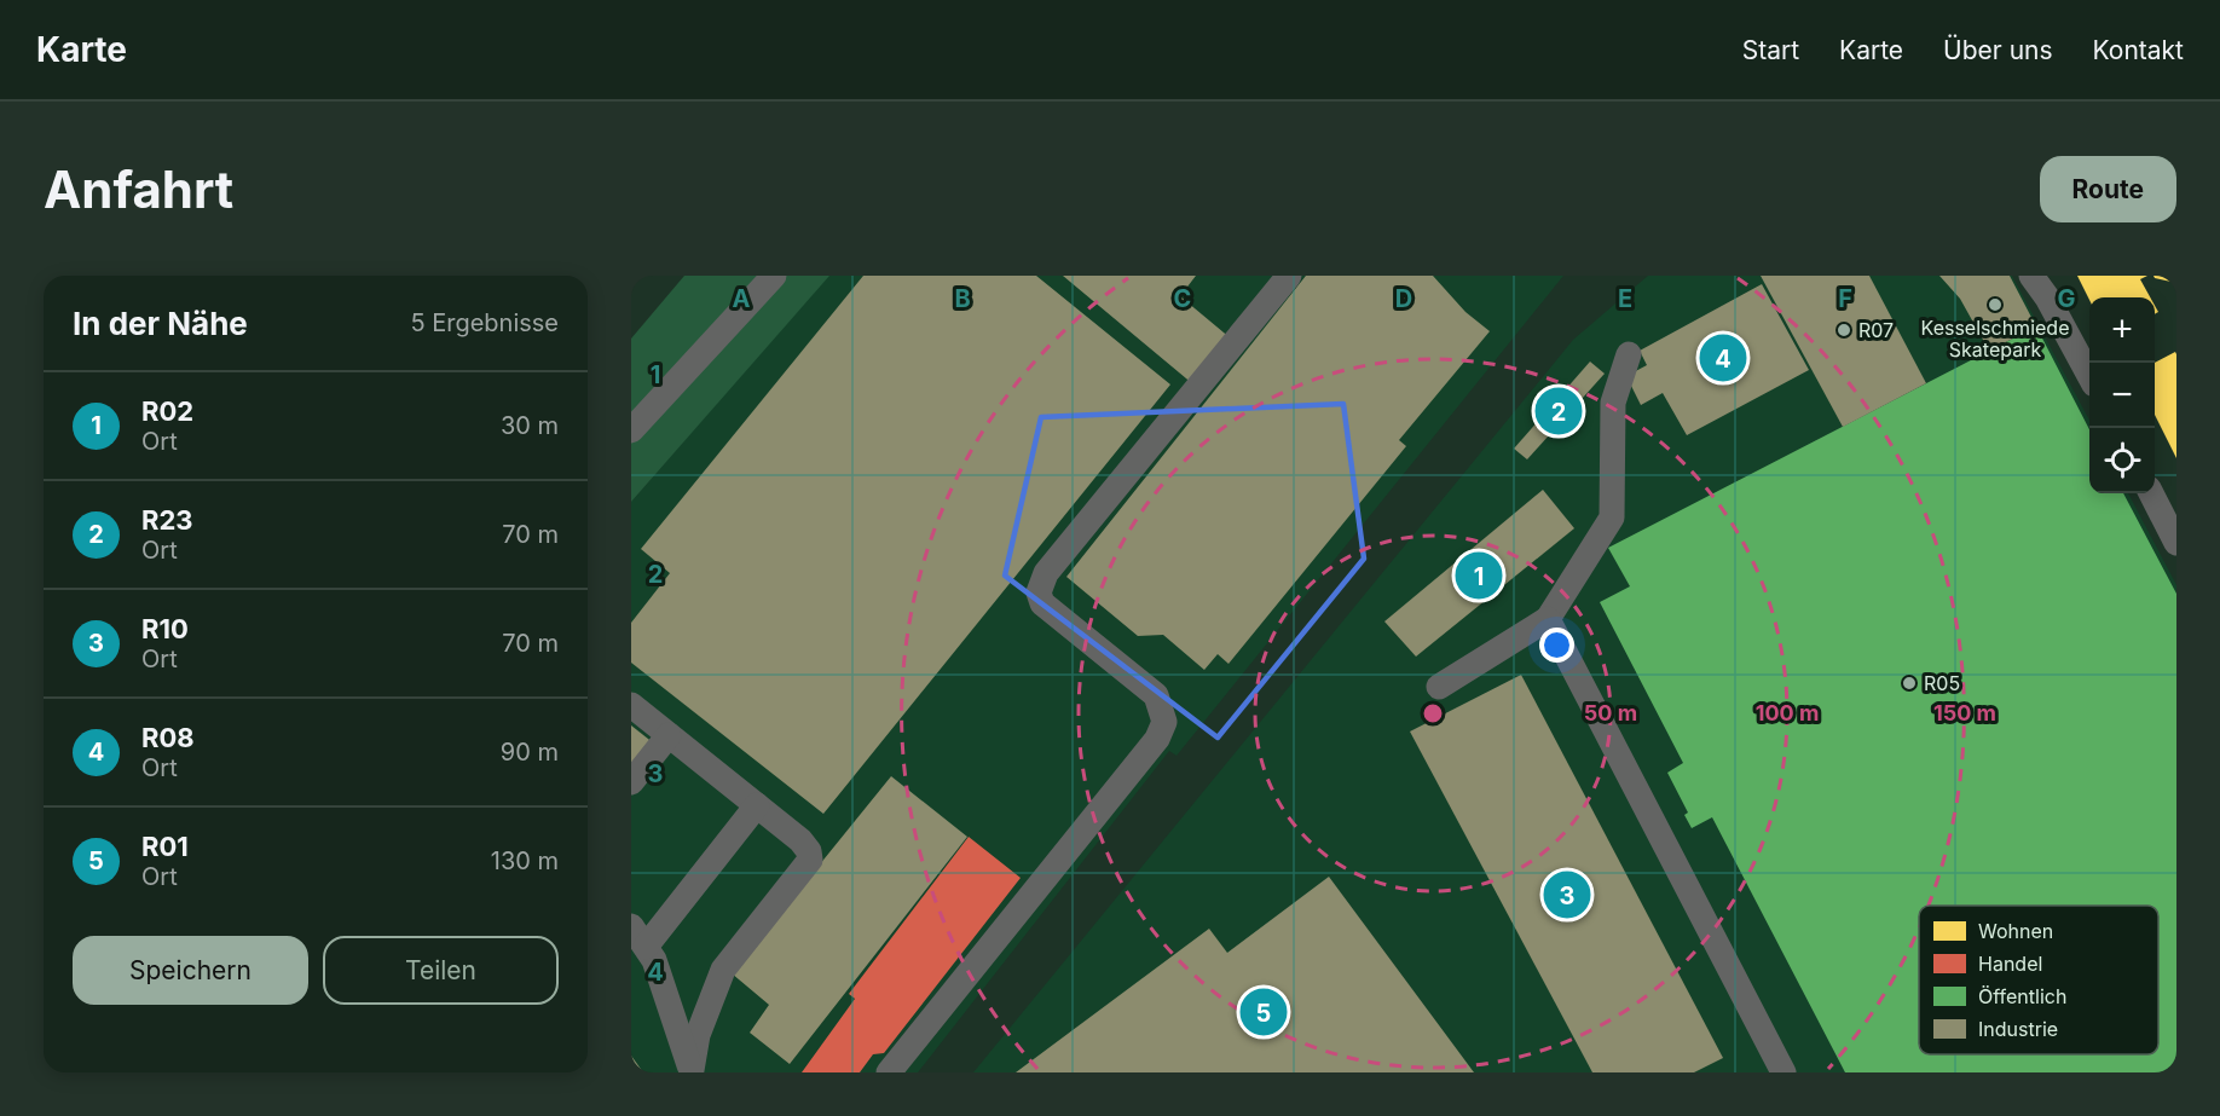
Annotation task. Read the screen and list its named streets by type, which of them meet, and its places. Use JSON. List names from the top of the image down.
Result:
{
  "places": ["Kesselschmiede Skatepark", "R07", "R05"],
  "legend": [
    "Wohnen",
    "Handel",
    "Öffentlich",
    "Industrie"
  ],
  "page": {
    "header": "Karte",
    "nav": [
      "Start",
      "Karte",
      "Über uns",
      "Kontakt"
    ],
    "buttons": [
      "Route",
      ["Speichern", "Teilen"]
    ],
    "title": "Anfahrt",
    "heading": ["In der Nähe", "5 Ergebnisse"],
    "map_buttons": ["+", "−"],
    "pins": [
      "4",
      "2",
      "1",
      "3",
      "5"
    ],
    "list": [
      {
        "mark": "1",
        "name": "R02",
        "note": "Ort",
        "value": "30 m"
      },
      {
        "mark": "2",
        "name": "R23",
        "note": "Ort",
        "value": "70 m"
      },
      {
        "mark": "3",
        "name": "R10",
        "note": "Ort",
        "value": "70 m"
      },
      {
        "mark": "4",
        "name": "R08",
        "note": "Ort",
        "value": "90 m"
      },
      {
        "mark": "5",
        "name": "R01",
        "note": "Ort",
        "value": "130 m"
      }
    ]
  },
  "grid": {
    "columns": [
      "A",
      "B",
      "C",
      "D",
      "E",
      "F",
      "G"
    ],
    "rows": [
      "1",
      "2",
      "3",
      "4"
    ]
  },
  "rings": ["50 m", "100 m", "150 m"]
}
